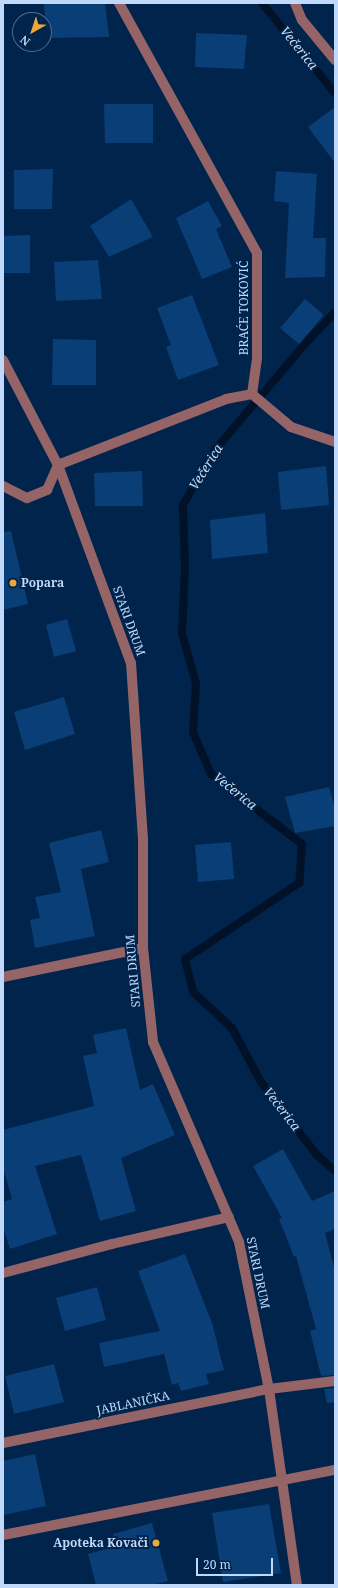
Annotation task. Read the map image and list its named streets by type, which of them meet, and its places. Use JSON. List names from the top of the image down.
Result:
{
  "streets": {
    "street": ["BRAĆE TOKOVIĆ", "STARI DRUM", "JABLANIČKA"]
  },
  "crossings": [
    ["STARI DRUM", "JABLANIČKA"]
  ],
  "water": ["Večerica"],
  "places": ["Popara", "Apoteka Kovači"],
  "scale_bar": "20 m",
  "north": "bottom left"
}
